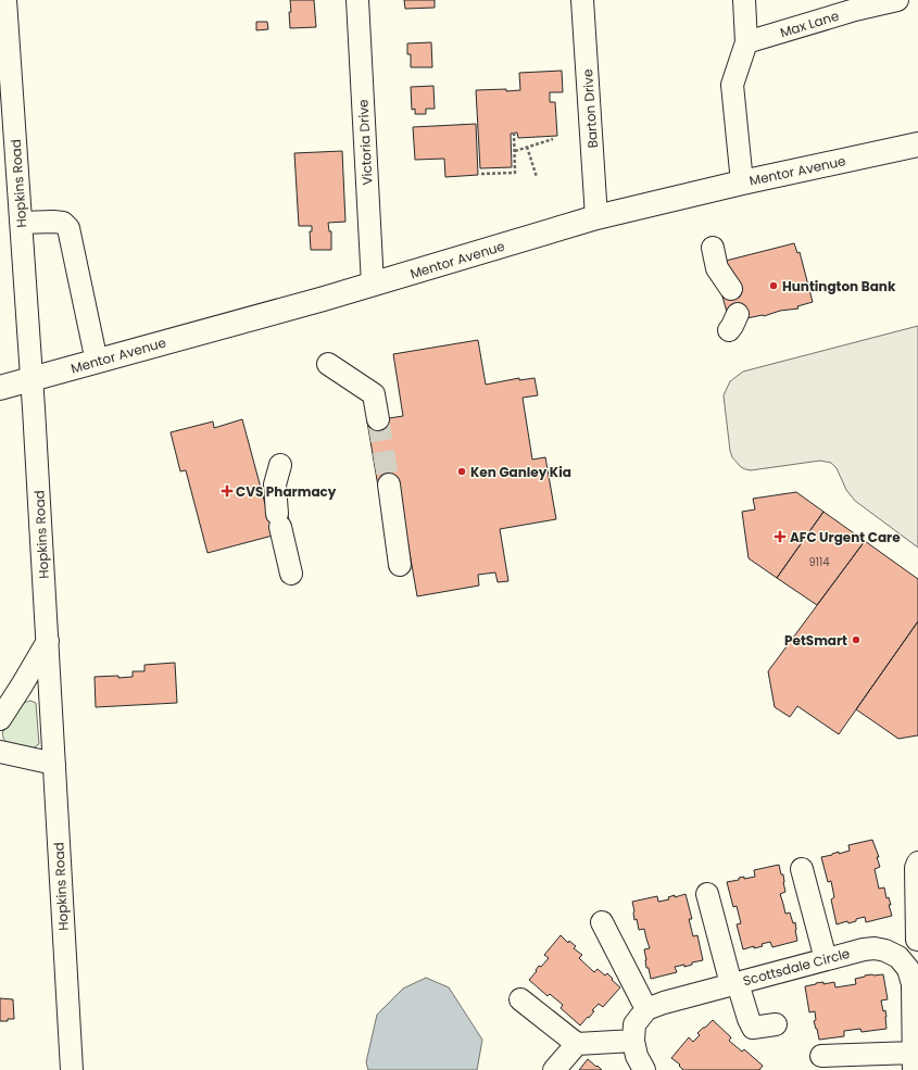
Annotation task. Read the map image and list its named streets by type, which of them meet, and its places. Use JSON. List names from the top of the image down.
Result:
{
  "streets": {
    "main road": ["Mentor Avenue"],
    "street": [
      "Max Lane",
      "Barton Drive",
      "Victoria Drive",
      "Hopkins Road",
      "Scottsdale Circle"
    ]
  },
  "crossings": [
    ["Barton Drive", "Mentor Avenue"],
    ["Victoria Drive", "Mentor Avenue"],
    ["Mentor Avenue", "Hopkins Road"]
  ],
  "places": {
    "other": ["Huntington Bank", "Ken Ganley Kia", "PetSmart"],
    "health": ["CVS Pharmacy", "AFC Urgent Care"]
  },
  "house_numbers": ["9114"]
}
